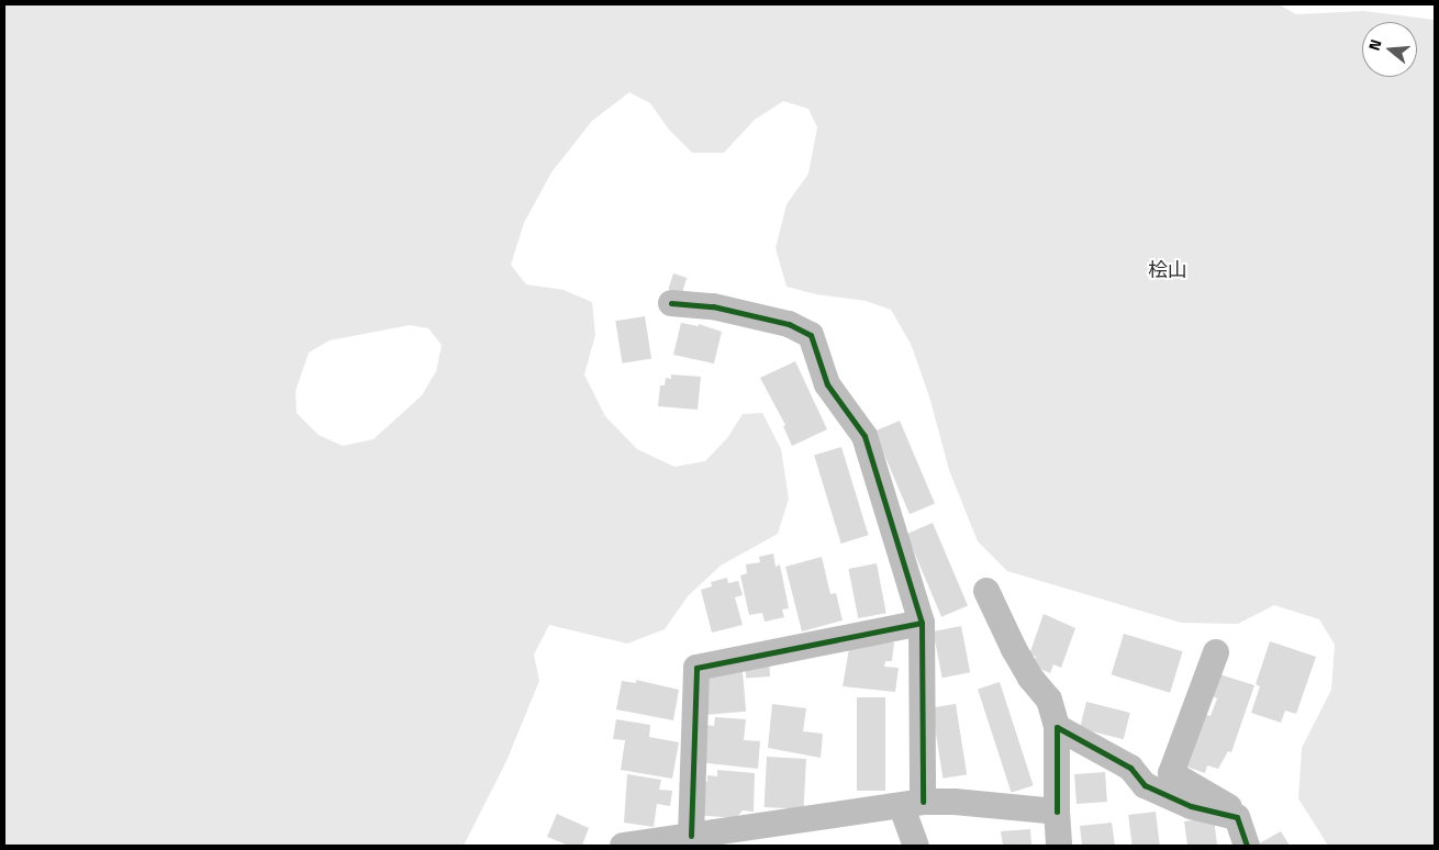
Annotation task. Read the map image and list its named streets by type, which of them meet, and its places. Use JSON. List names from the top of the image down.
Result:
{
  "parks": ["桧山"],
  "north": "left"
}
